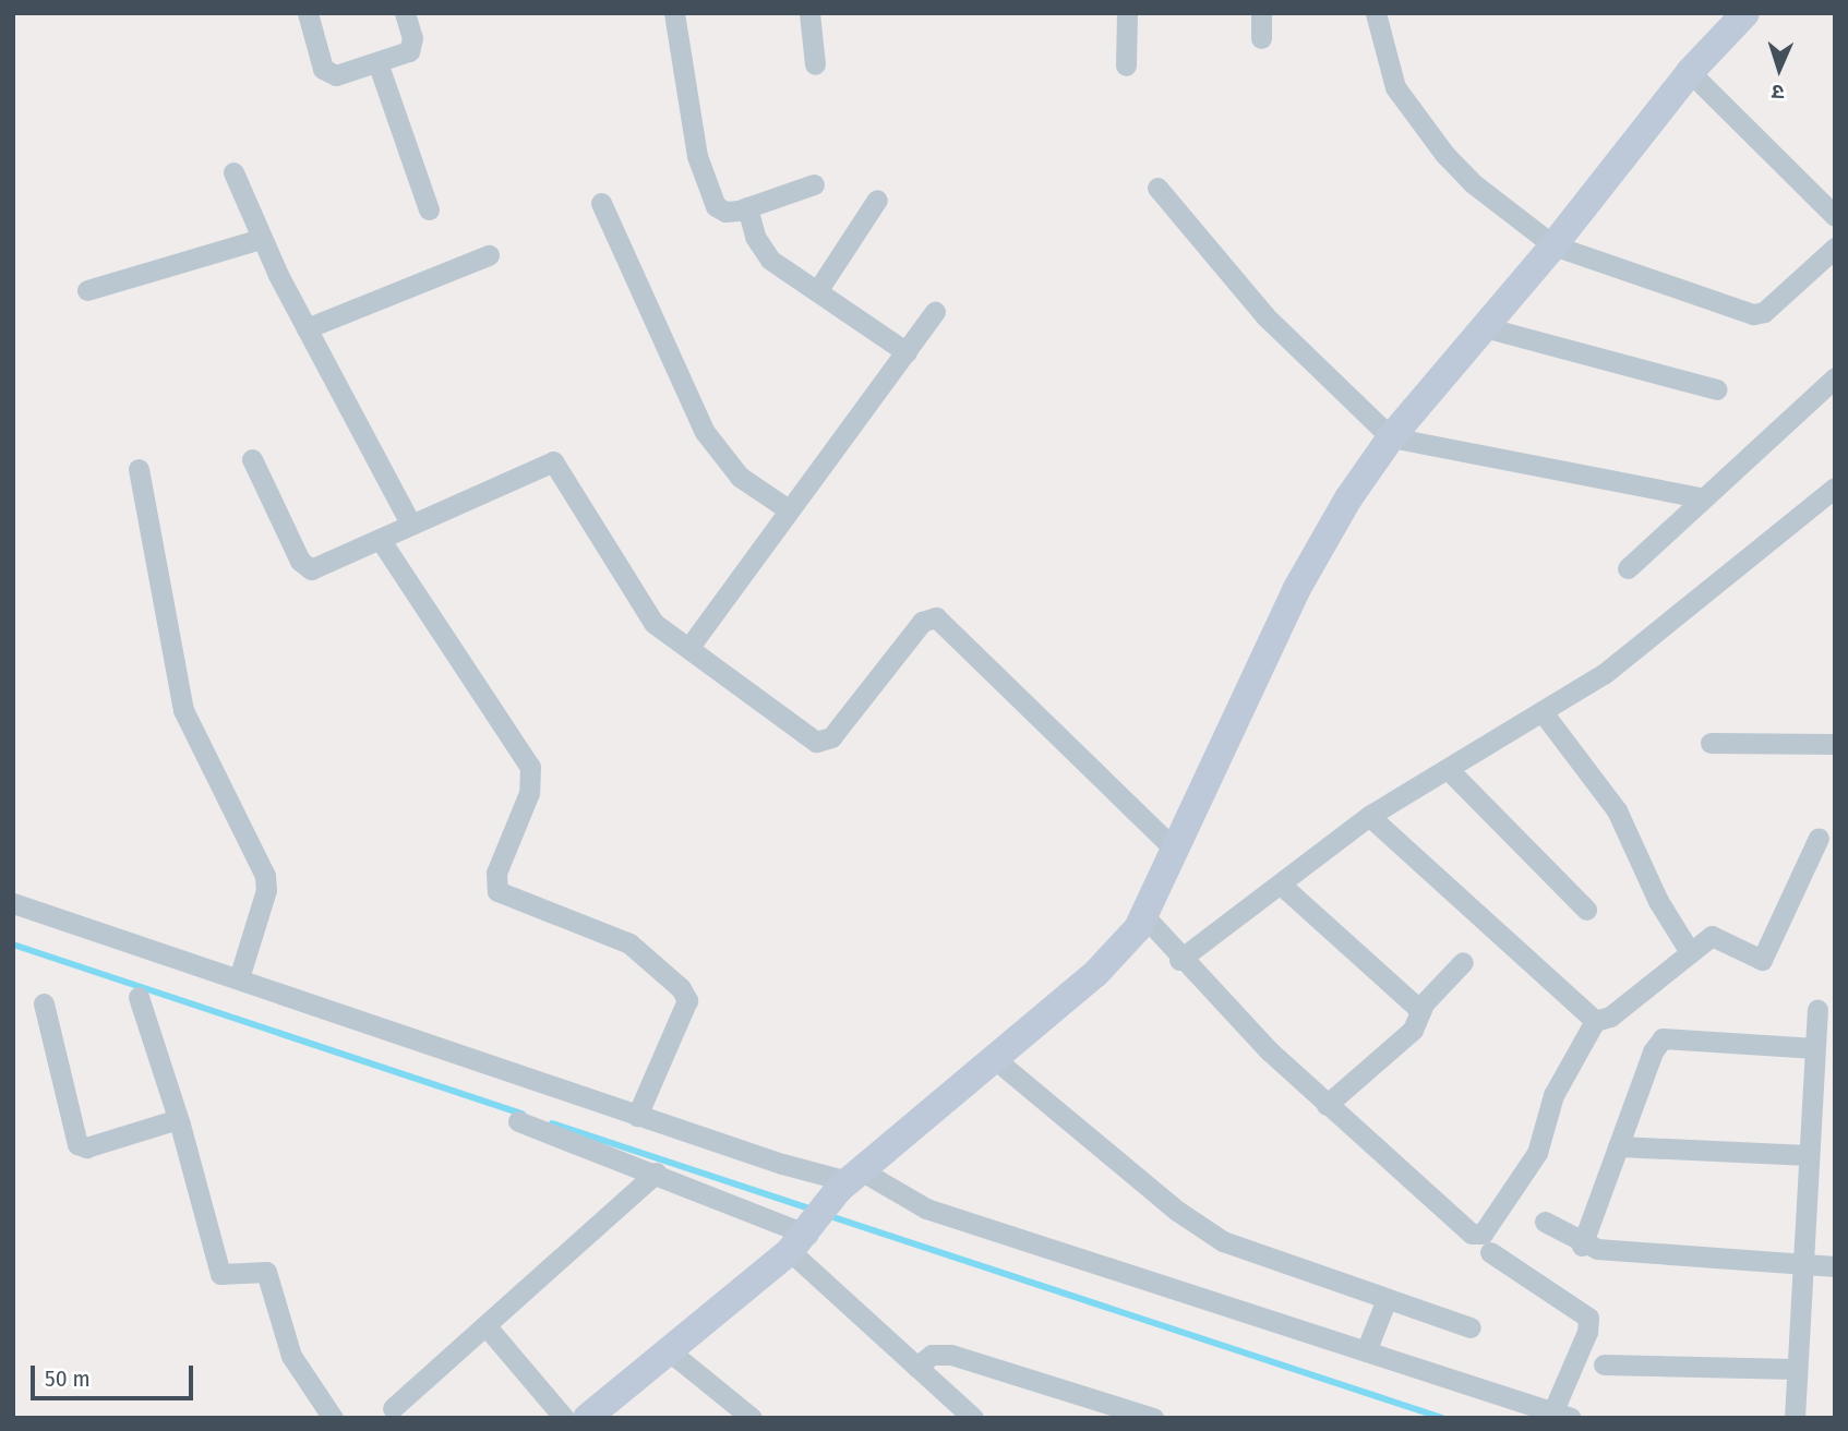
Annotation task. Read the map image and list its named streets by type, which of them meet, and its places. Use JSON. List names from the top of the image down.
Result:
{
  "scale_bar": "50 m",
  "north": "bottom"
}
